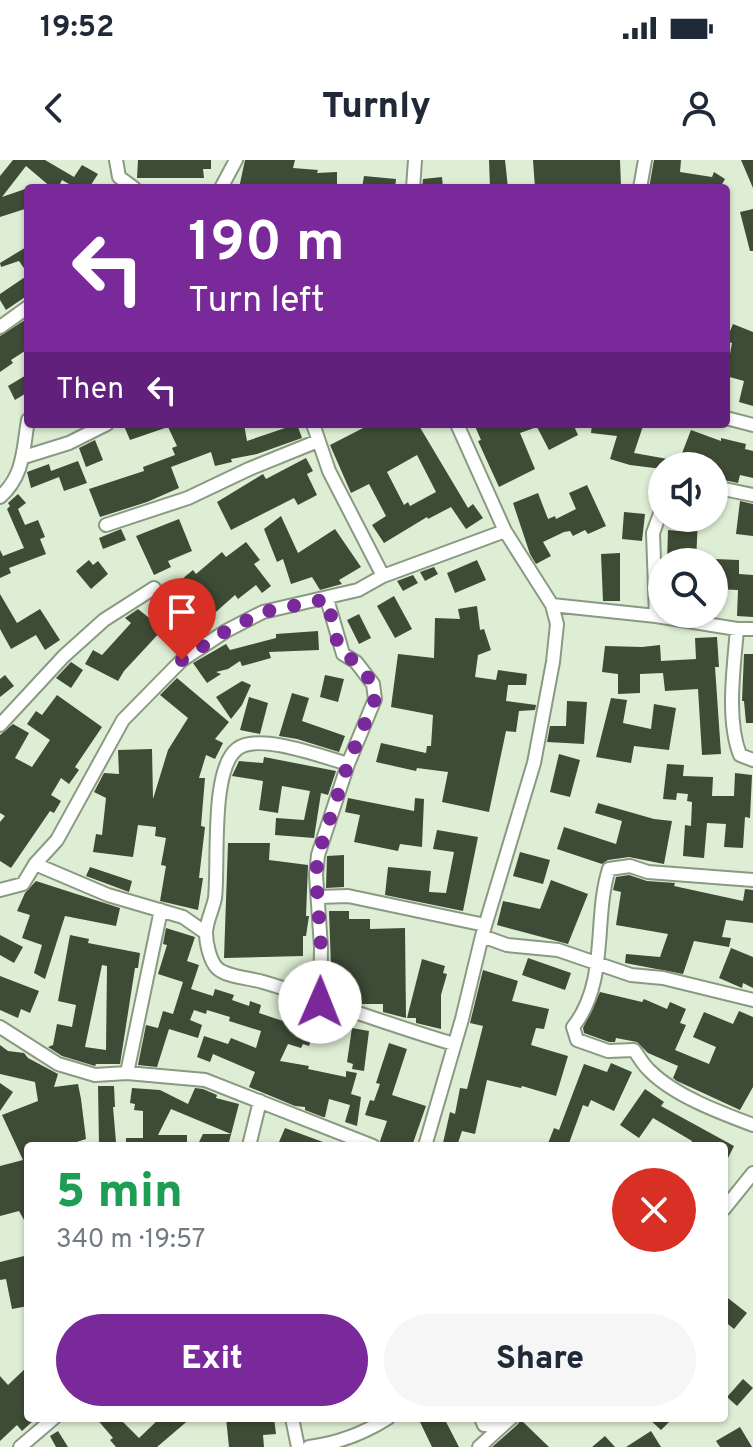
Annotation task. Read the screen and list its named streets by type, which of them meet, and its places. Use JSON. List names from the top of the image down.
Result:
{
  "page": {
    "status": "19:52",
    "header": "Turnly",
    "turn": ["190 m", "Turn left"],
    "then": "Then",
    "heading": ["5 min", "340 m · 19:57"],
    "buttons": ["Exit", "Share"]
  }
}
